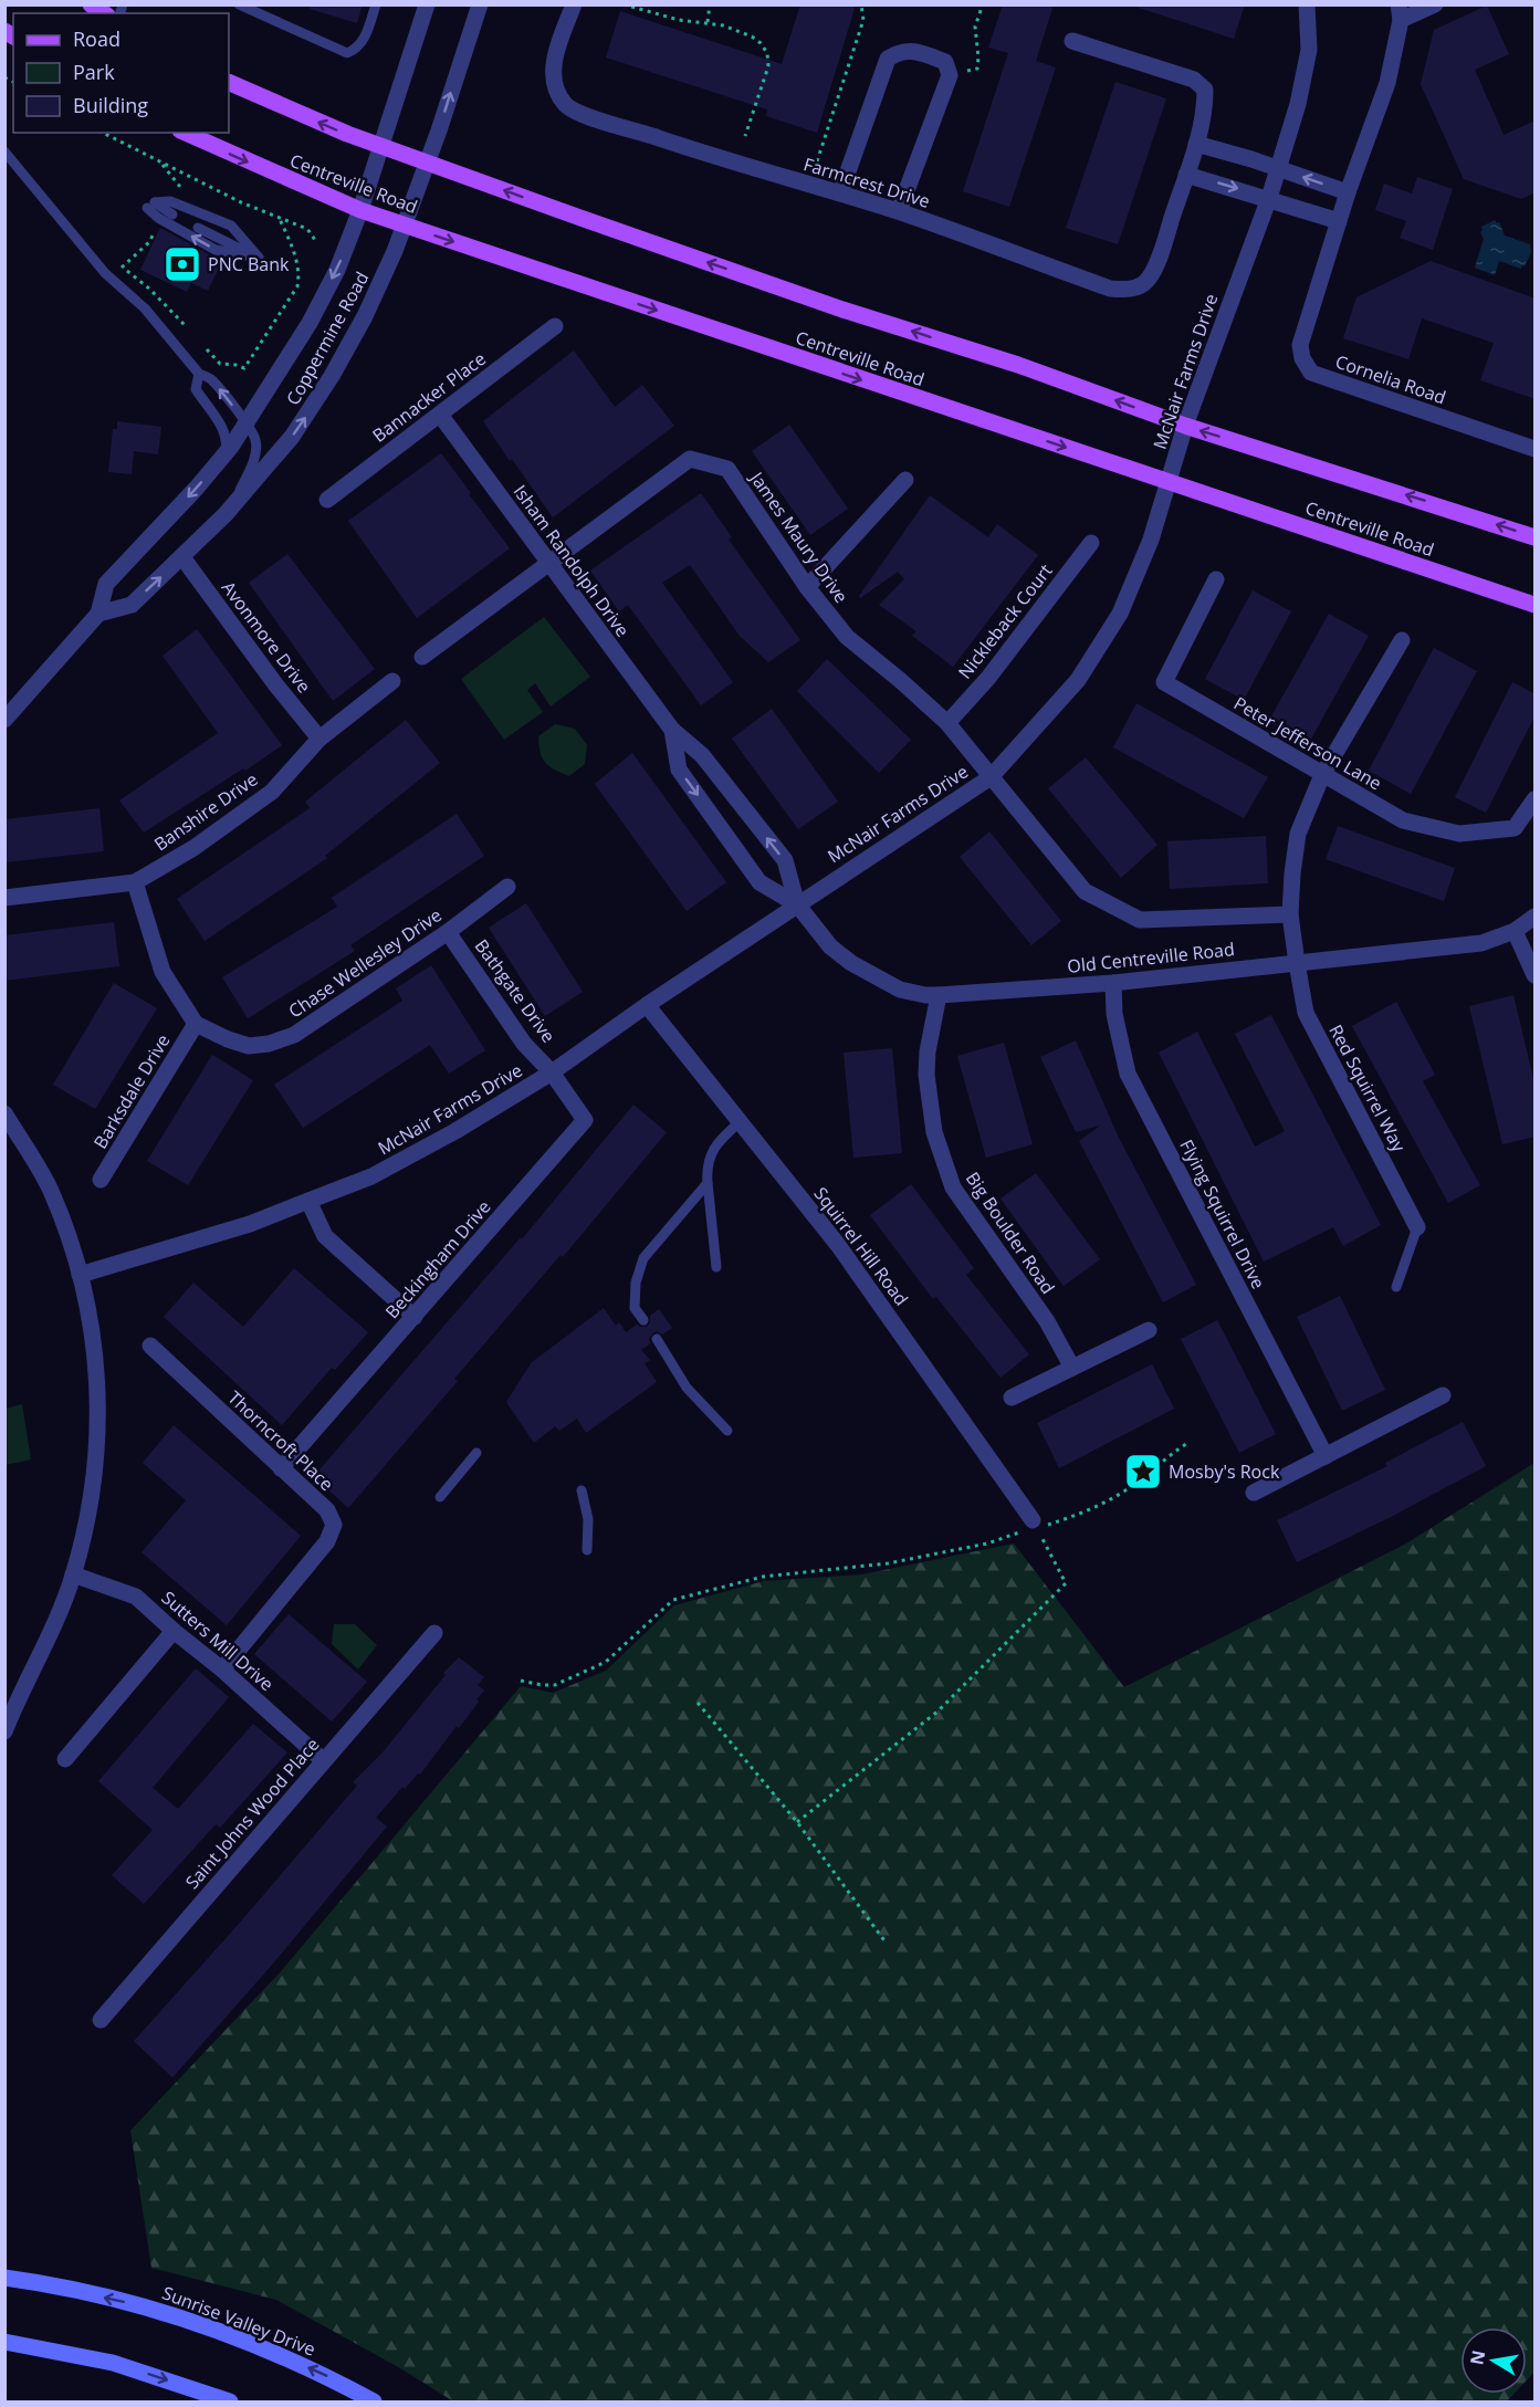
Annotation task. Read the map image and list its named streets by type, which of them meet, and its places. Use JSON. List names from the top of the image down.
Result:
{
  "streets": {
    "main road": ["Centreville Road", "Sunrise Valley Drive"],
    "street": [
      "Farmcrest Drive",
      "Coppermine Road",
      "McNair Farms Drive",
      "Cornelia Road",
      "Bannacker Place",
      "James Maury Drive",
      "Isham Randolph Drive",
      "Nickleback Court",
      "Avonmore Drive",
      "Peter Jefferson Lane",
      "Banshire Drive",
      "Old Centreville Road",
      "Chase Wellesley Drive",
      "Bathgate Drive",
      "Red Squirrel Way",
      "Barksdale Drive",
      "Flying Squirrel Drive",
      "Big Boulder Road",
      "Squirrel Hill Road",
      "Beckingham Drive",
      "Thorncroft Place",
      "Sutters Mill Drive",
      "Saint Johns Wood Place"
    ]
  },
  "crossings": [
    ["Centreville Road", "Coppermine Road"],
    ["Centreville Road", "McNair Farms Drive"],
    ["Coppermine Road", "Avonmore Drive"],
    ["McNair Farms Drive", "James Maury Drive"],
    ["McNair Farms Drive", "Isham Randolph Drive"],
    ["McNair Farms Drive", "Old Centreville Road"],
    ["McNair Farms Drive", "Bathgate Drive"],
    ["McNair Farms Drive", "Squirrel Hill Road"],
    ["McNair Farms Drive", "Beckingham Drive"],
    ["Bannacker Place", "Isham Randolph Drive"],
    ["James Maury Drive", "Isham Randolph Drive"],
    ["James Maury Drive", "Nickleback Court"],
    ["James Maury Drive", "Red Squirrel Way"],
    ["Isham Randolph Drive", "Old Centreville Road"],
    ["Avonmore Drive", "Banshire Drive"],
    ["Peter Jefferson Lane", "Red Squirrel Way"],
    ["Old Centreville Road", "Red Squirrel Way"],
    ["Old Centreville Road", "Flying Squirrel Drive"],
    ["Old Centreville Road", "Big Boulder Road"],
    ["Chase Wellesley Drive", "Bathgate Drive"],
    ["Chase Wellesley Drive", "Barksdale Drive"],
    ["Bathgate Drive", "Beckingham Drive"],
    ["Beckingham Drive", "Thorncroft Place"],
    ["Thorncroft Place", "Sutters Mill Drive"],
    ["Sutters Mill Drive", "Saint Johns Wood Place"]
  ],
  "places": {
    "bank": ["PNC Bank"],
    "place": ["Mosby's Rock"]
  },
  "legend": ["Road", "Park", "Building"],
  "north": "left"
}
